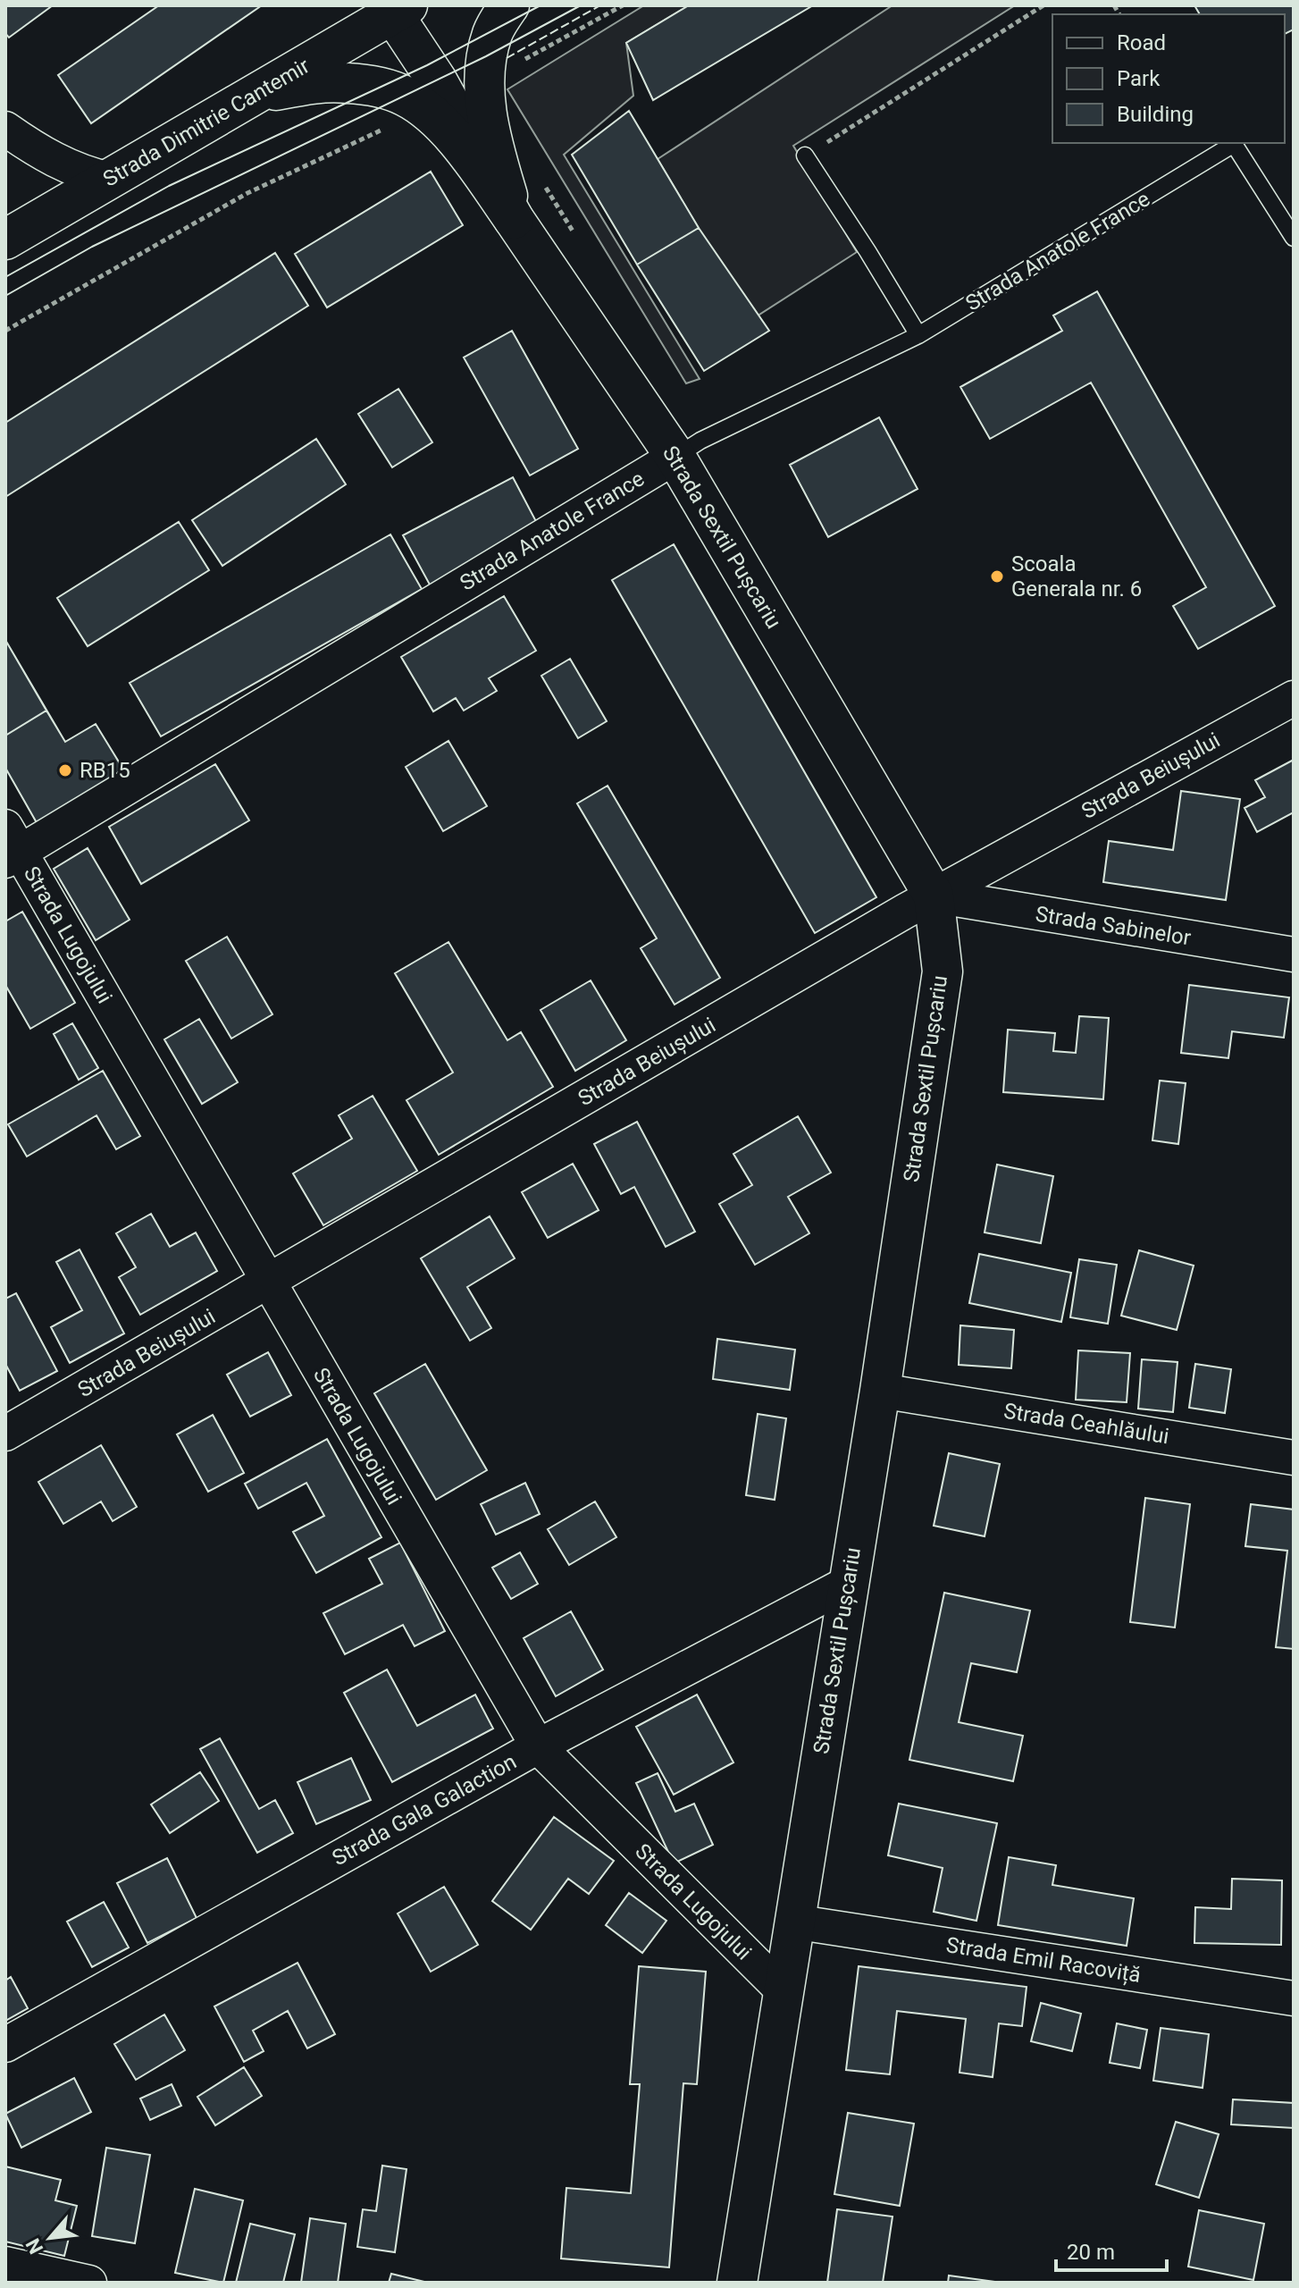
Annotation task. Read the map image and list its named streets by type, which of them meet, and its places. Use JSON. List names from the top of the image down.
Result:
{
  "streets": {
    "street": [
      "Strada Dimitrie Cantemir",
      "Strada Anatole France",
      "Strada Sextil Pușcariu",
      "Strada Beiușului",
      "Strada Sabinelor",
      "Strada Lugojului",
      "Strada Ceahlăului",
      "Strada Gala Galaction",
      "Strada Emil Racoviță"
    ]
  },
  "crossings": [
    ["Strada Dimitrie Cantemir", "Strada Sextil Pușcariu"],
    ["Strada Anatole France", "Strada Sextil Pușcariu"],
    ["Strada Anatole France", "Strada Lugojului"],
    ["Strada Sextil Pușcariu", "Strada Beiușului"],
    ["Strada Sextil Pușcariu", "Strada Sabinelor"],
    ["Strada Sextil Pușcariu", "Strada Lugojului"],
    ["Strada Sextil Pușcariu", "Strada Ceahlăului"],
    ["Strada Sextil Pușcariu", "Strada Gala Galaction"],
    ["Strada Sextil Pușcariu", "Strada Emil Racoviță"],
    ["Strada Beiușului", "Strada Sabinelor"],
    ["Strada Beiușului", "Strada Lugojului"],
    ["Strada Lugojului", "Strada Gala Galaction"]
  ],
  "places": ["Scoala Generala nr. 6", "RB15"],
  "legend": ["Road", "Park", "Building"],
  "scale_bar": "20 m",
  "north": "bottom left"
}
